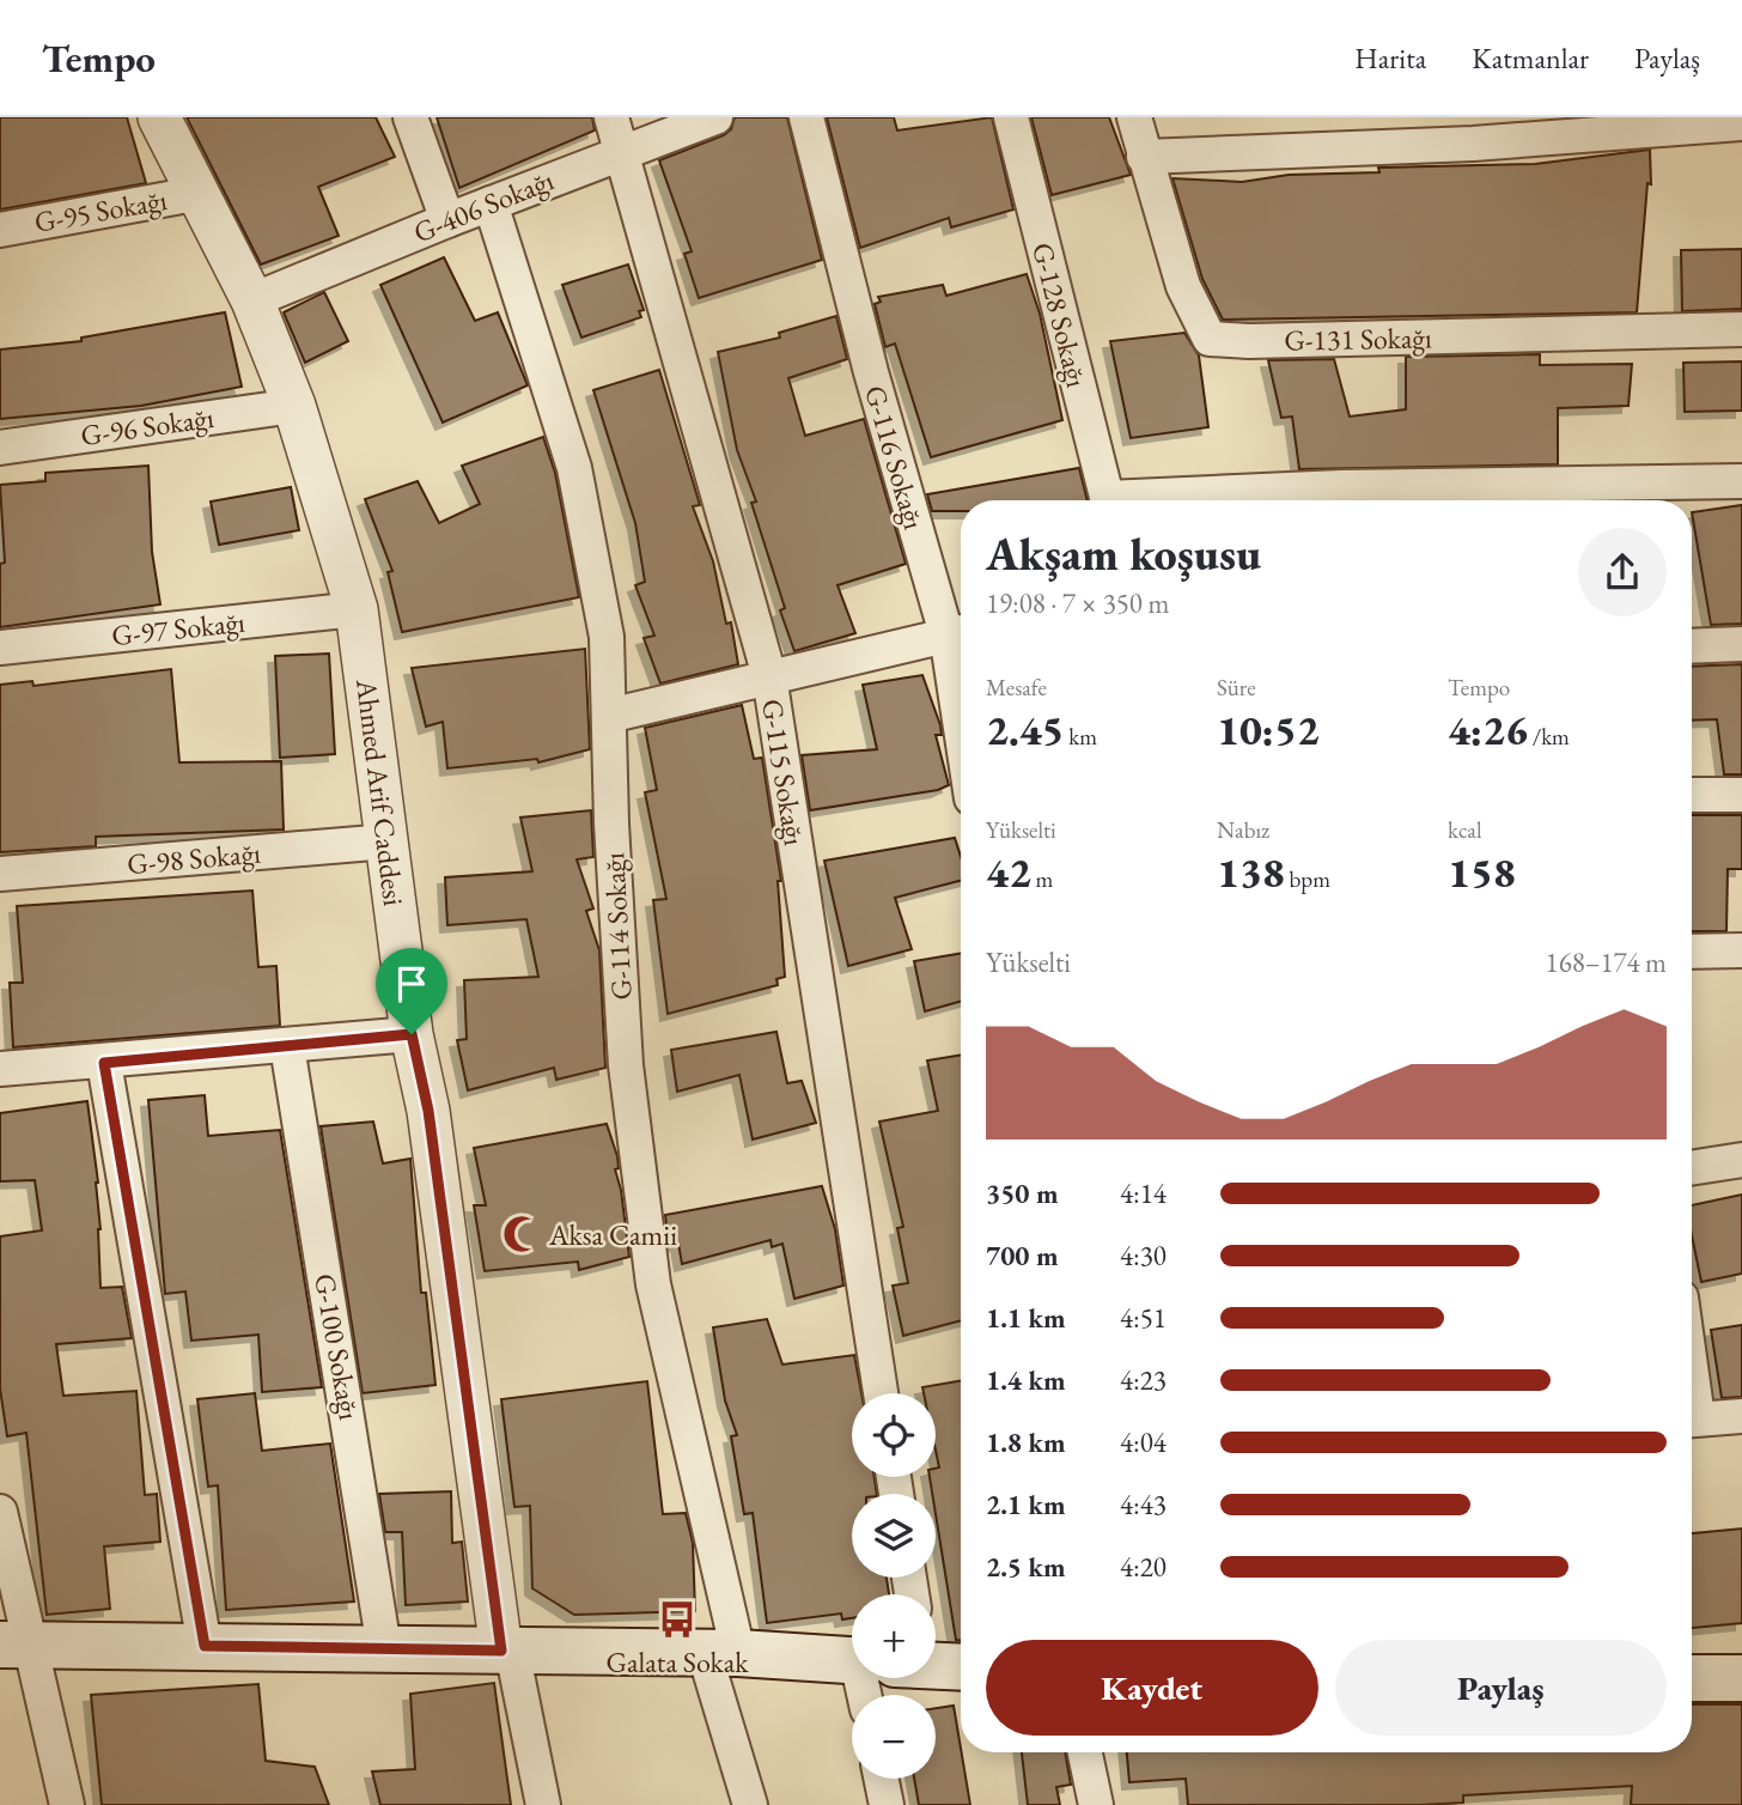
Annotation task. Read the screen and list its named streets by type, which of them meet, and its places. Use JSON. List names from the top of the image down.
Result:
{
  "streets": {
    "street": [
      "G-406 Sokağı",
      "G-95 Sokağı",
      "G-128 Sokağı",
      "G-131 Sokağı",
      "G-96 Sokağı",
      "G-116 Sokağı",
      "G-97 Sokağı",
      "G-115 Sokağı",
      "Ahmed Arif Caddesi",
      "G-98 Sokağı",
      "G-114 Sokağı",
      "G-100 Sokağı"
    ]
  },
  "crossings": [
    ["G-406 Sokağı", "G-115 Sokağı"],
    ["G-406 Sokağı", "Ahmed Arif Caddesi"],
    ["G-406 Sokağı", "G-114 Sokağı"],
    ["G-95 Sokağı", "Ahmed Arif Caddesi"],
    ["G-96 Sokağı", "Ahmed Arif Caddesi"],
    ["G-97 Sokağı", "Ahmed Arif Caddesi"],
    ["Ahmed Arif Caddesi", "G-98 Sokağı"]
  ],
  "places": {
    "mosque": ["Aksa Camii"],
    "bus stop": ["Galata Sokak"]
  },
  "page": {
    "header": "Tempo",
    "nav": ["Harita", "Katmanlar", "Paylaş"],
    "heading": ["Akşam koşusu", "19:08 · 7 × 350 m"],
    "stats": [
      ["Mesafe", "2.45 km"],
      ["Süre", "10:52"],
      ["Tempo", "4:26 /km"],
      ["Yükselti", "42 m"],
      ["Nabız", "138 bpm"],
      ["kcal", "158"]
    ],
    "chart": ["Yükselti", "168–174 m"],
    "list": [
      {
        "name": "350 m",
        "note": "4:14"
      },
      {
        "name": "700 m",
        "note": "4:30"
      },
      {
        "name": "1.1 km",
        "note": "4:51"
      },
      {
        "name": "1.4 km",
        "note": "4:23"
      },
      {
        "name": "1.8 km",
        "note": "4:04"
      },
      {
        "name": "2.1 km",
        "note": "4:43"
      },
      {
        "name": "2.5 km",
        "note": "4:20"
      }
    ],
    "map_buttons": ["+", "−"],
    "buttons": ["Kaydet", "Paylaş"]
  }
}
